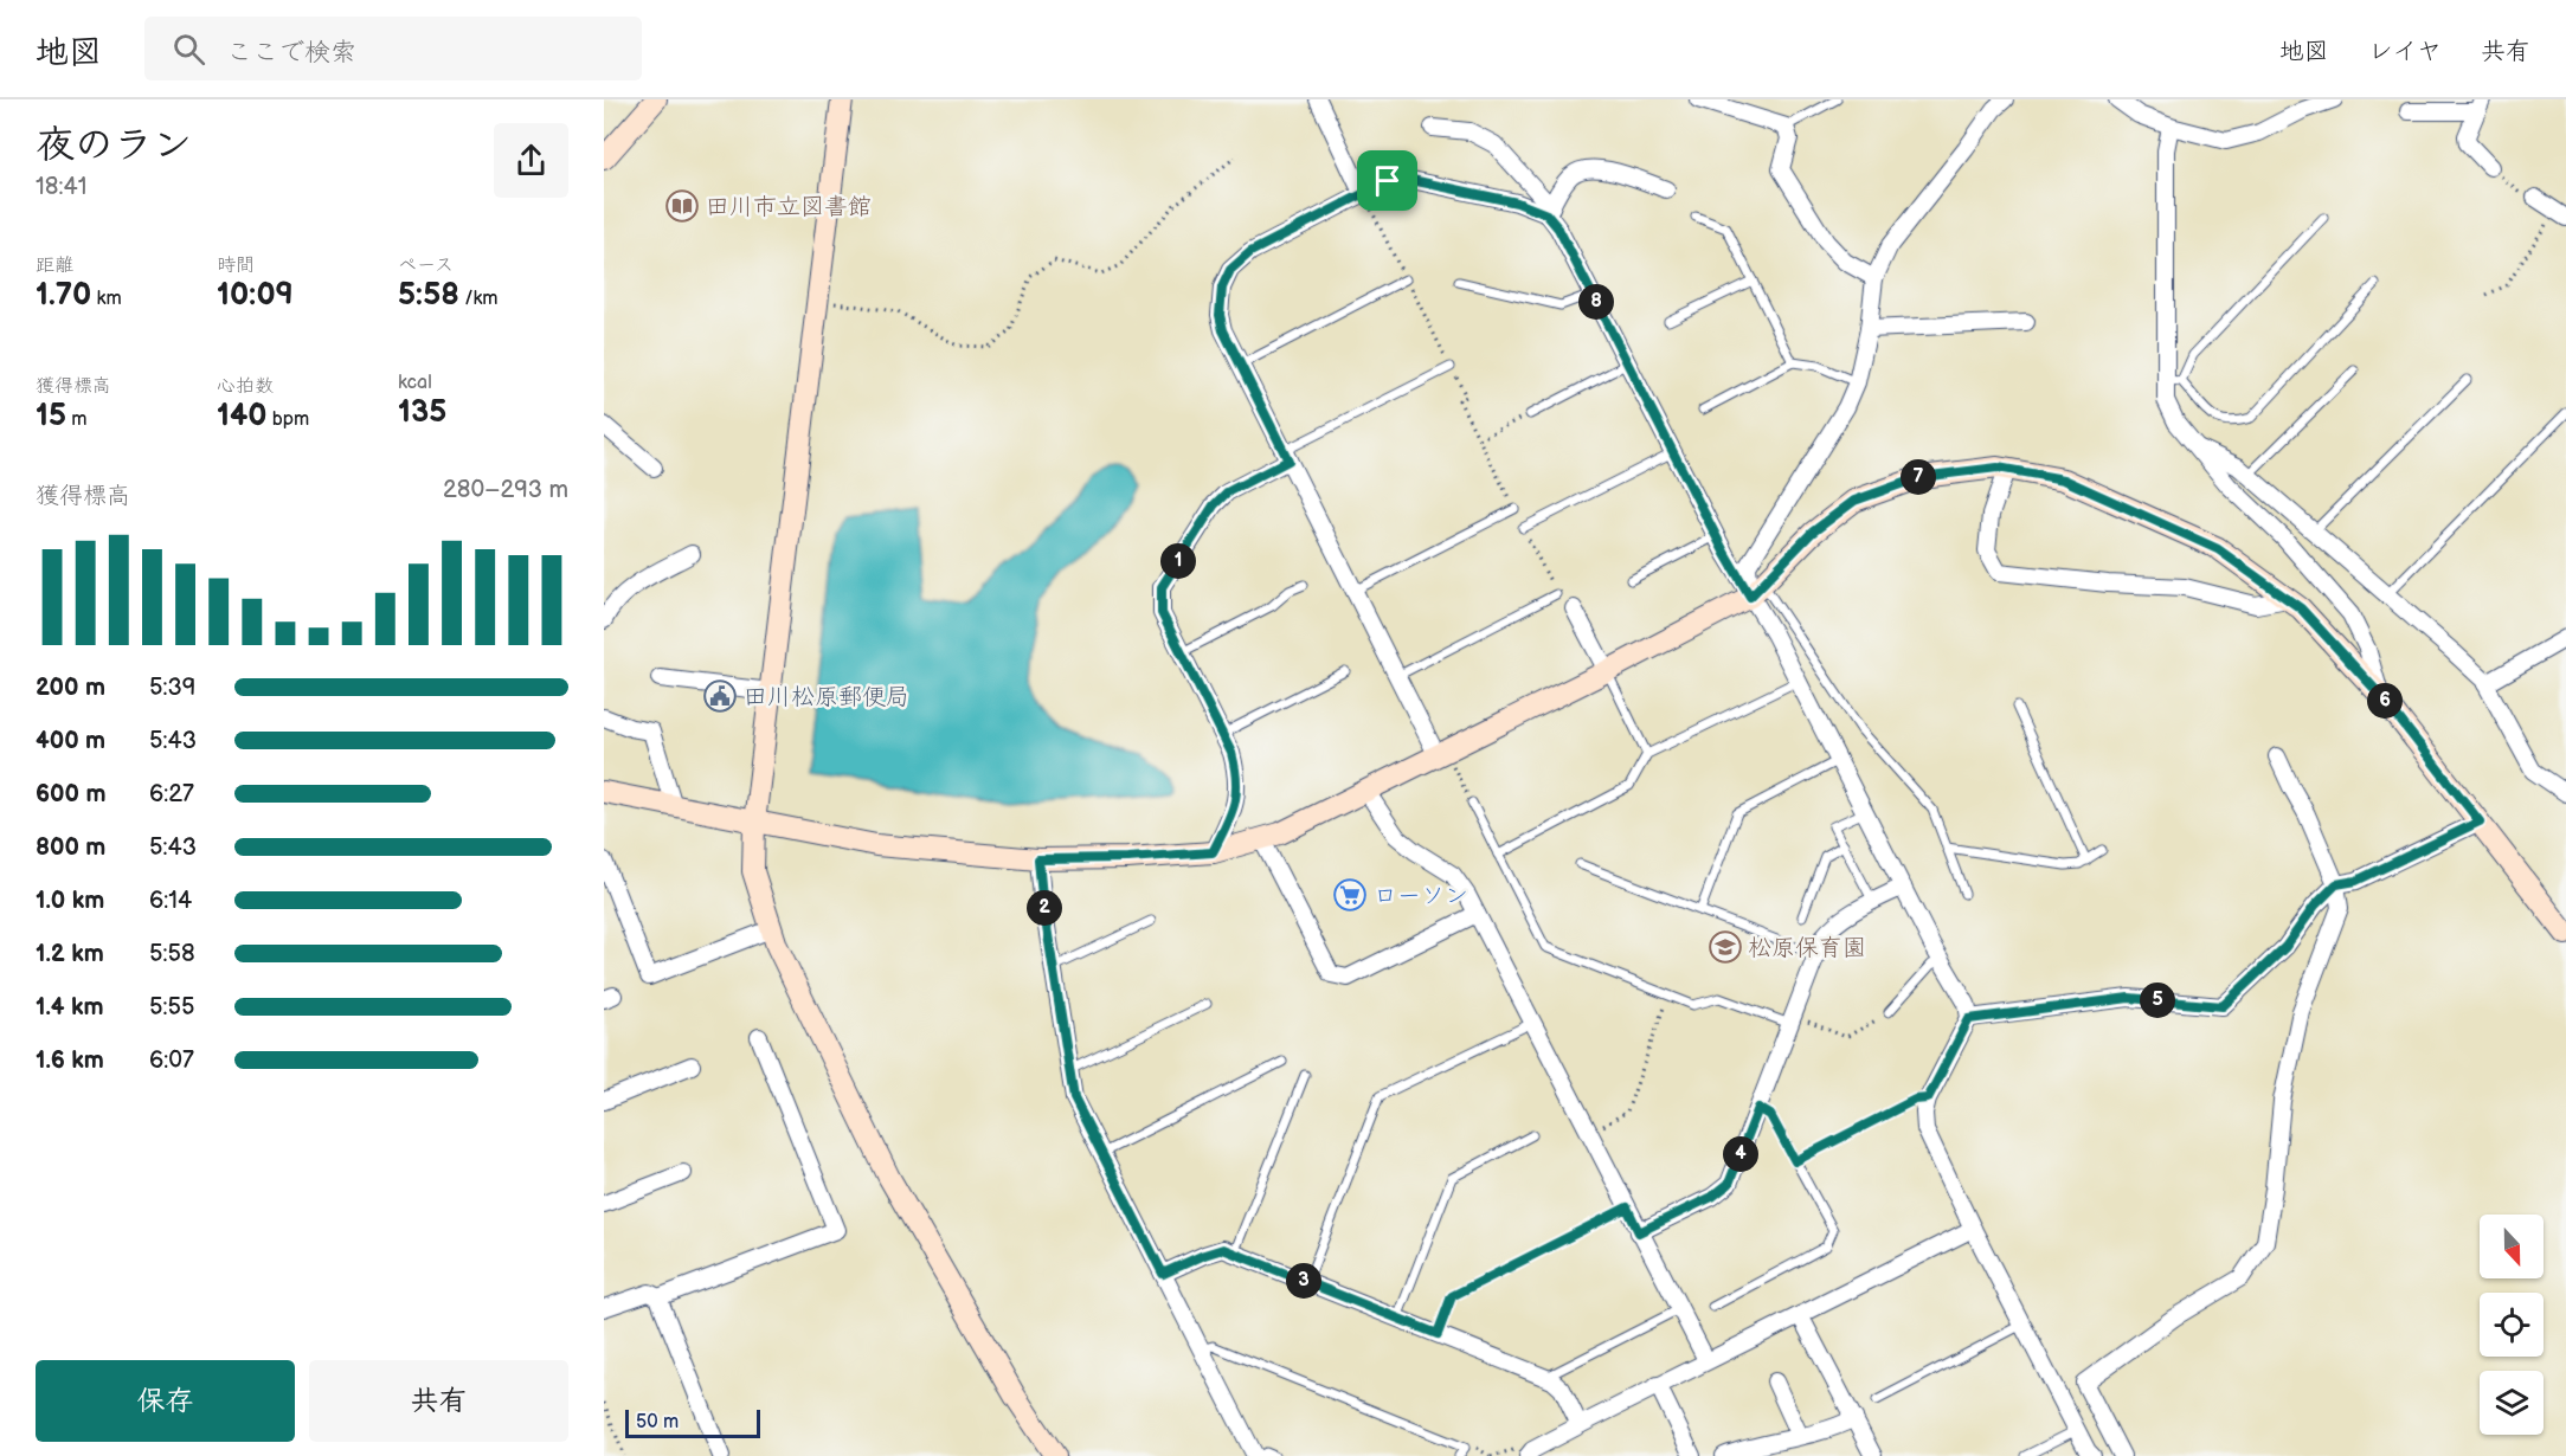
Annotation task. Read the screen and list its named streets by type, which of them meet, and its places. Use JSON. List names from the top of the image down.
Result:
{
  "places": {
    "library": ["田川市立図書館"],
    "public building": ["田川松原郵便局"],
    "supermarket": ["ローソン"],
    "school or university": ["松原保育園"]
  },
  "scale_bar": "50 m",
  "north": "bottom",
  "page": {
    "header": "地図",
    "search": "ここで検索",
    "nav": ["地図", "レイヤ", "共有"],
    "heading": ["夜のラン", "18:41"],
    "stats": [
      ["距離", "1.70 km"],
      ["時間", "10:09"],
      ["ペース", "5:58 /km"],
      ["獲得標高", "15 m"],
      ["心拍数", "140 bpm"],
      ["kcal", "135"]
    ],
    "pins": [
      "8",
      "7",
      "1",
      "6",
      "2",
      "5",
      "4",
      "3"
    ],
    "chart": ["獲得標高", "280–293 m"],
    "list": [
      {
        "name": "200 m",
        "note": "5:39"
      },
      {
        "name": "400 m",
        "note": "5:43"
      },
      {
        "name": "600 m",
        "note": "6:27"
      },
      {
        "name": "800 m",
        "note": "5:43"
      },
      {
        "name": "1.0 km",
        "note": "6:14"
      },
      {
        "name": "1.2 km",
        "note": "5:58"
      },
      {
        "name": "1.4 km",
        "note": "5:55"
      },
      {
        "name": "1.6 km",
        "note": "6:07"
      }
    ],
    "buttons": ["保存", "共有"],
    "scale": "50 m"
  }
}
